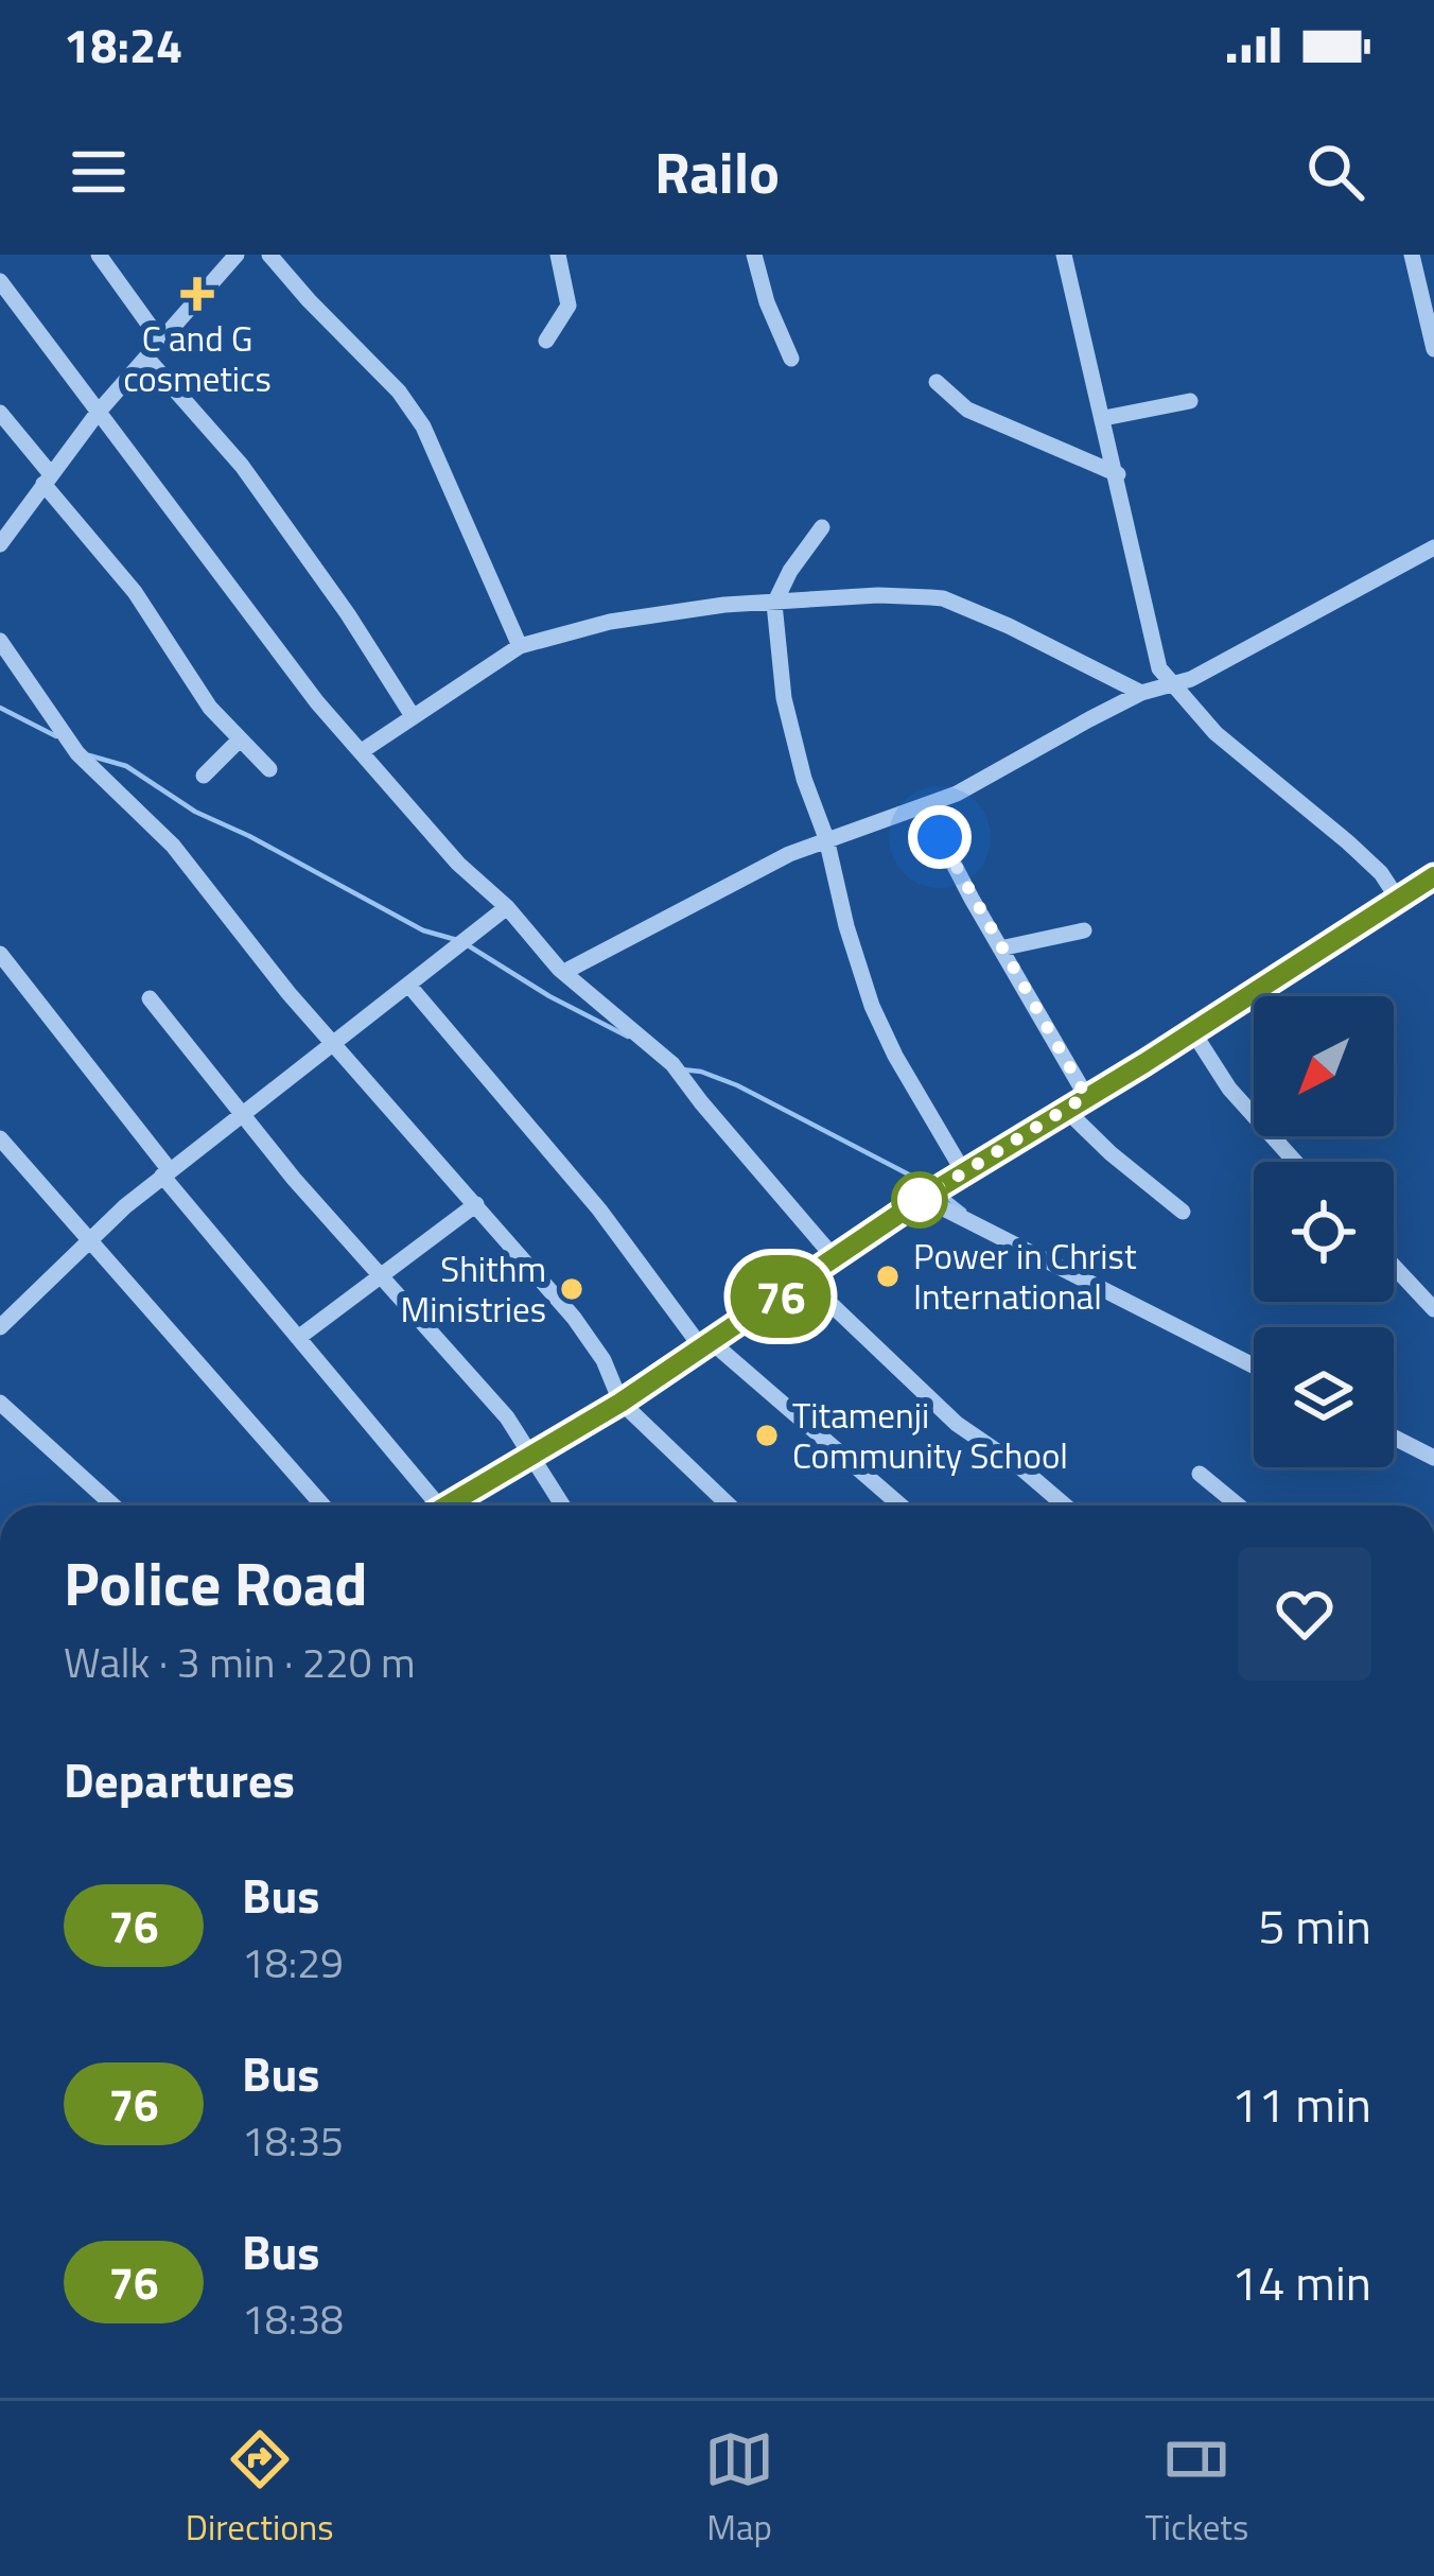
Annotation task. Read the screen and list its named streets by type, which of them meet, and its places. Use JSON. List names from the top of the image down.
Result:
{
  "places": {
    "health": ["C and G cosmetics"],
    "other": ["Power in Christ International", "Shithm Ministries", "Titamenji Community School"]
  },
  "lines": ["bus line 76"],
  "north": "bottom left",
  "page": {
    "status": "18:24",
    "header": "Railo",
    "on_map": "76",
    "heading": [
      ["Police Road", "Walk · 3 min · 220 m"],
      "Departures"
    ],
    "list": [
      {
        "mark": "76",
        "name": "Bus",
        "note": "18:29",
        "value": "5 min"
      },
      {
        "mark": "76",
        "name": "Bus",
        "note": "18:35",
        "value": "11 min"
      },
      {
        "mark": "76",
        "name": "Bus",
        "note": "18:38",
        "value": "14 min"
      }
    ],
    "tabs": ["Directions", "Map", "Tickets"]
  }
}
